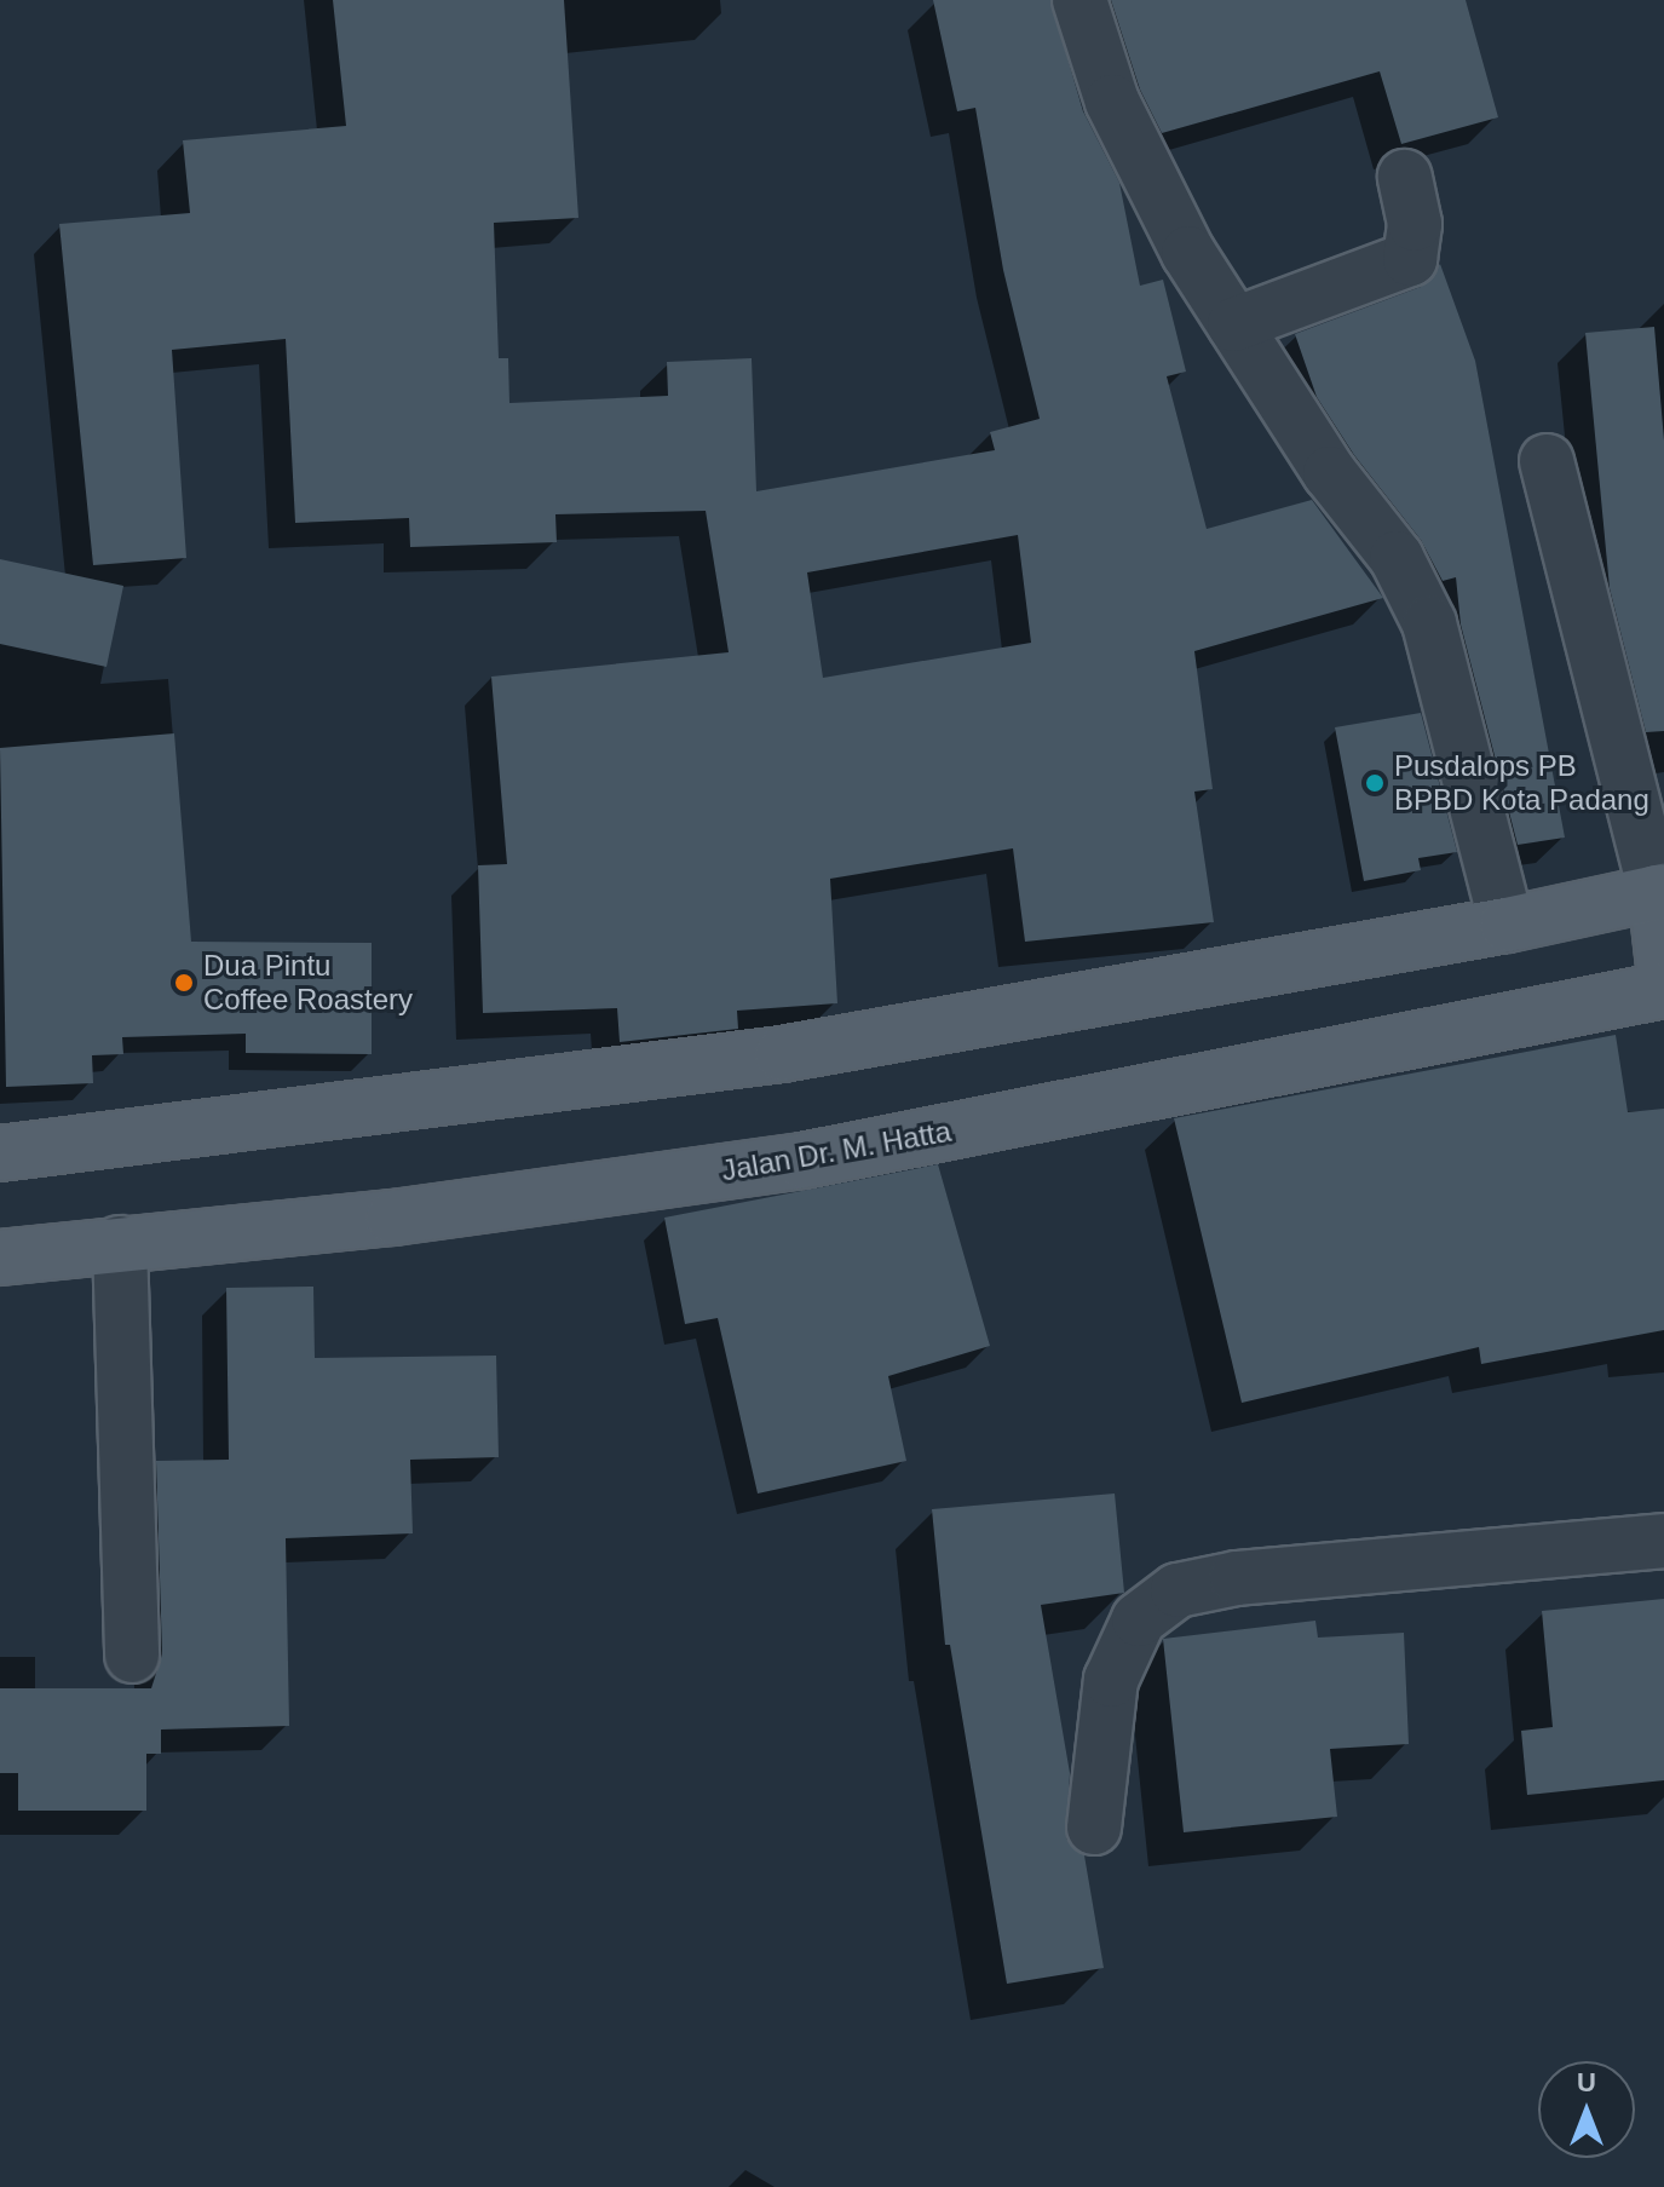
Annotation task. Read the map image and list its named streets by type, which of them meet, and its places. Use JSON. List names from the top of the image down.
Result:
{
  "streets": {
    "main road": ["Jalan Dr. M. Hatta"]
  },
  "places": ["Pusdalops PB BPBD Kota Padang", "Dua Pintu Coffee Roastery"],
  "north": "top"
}
